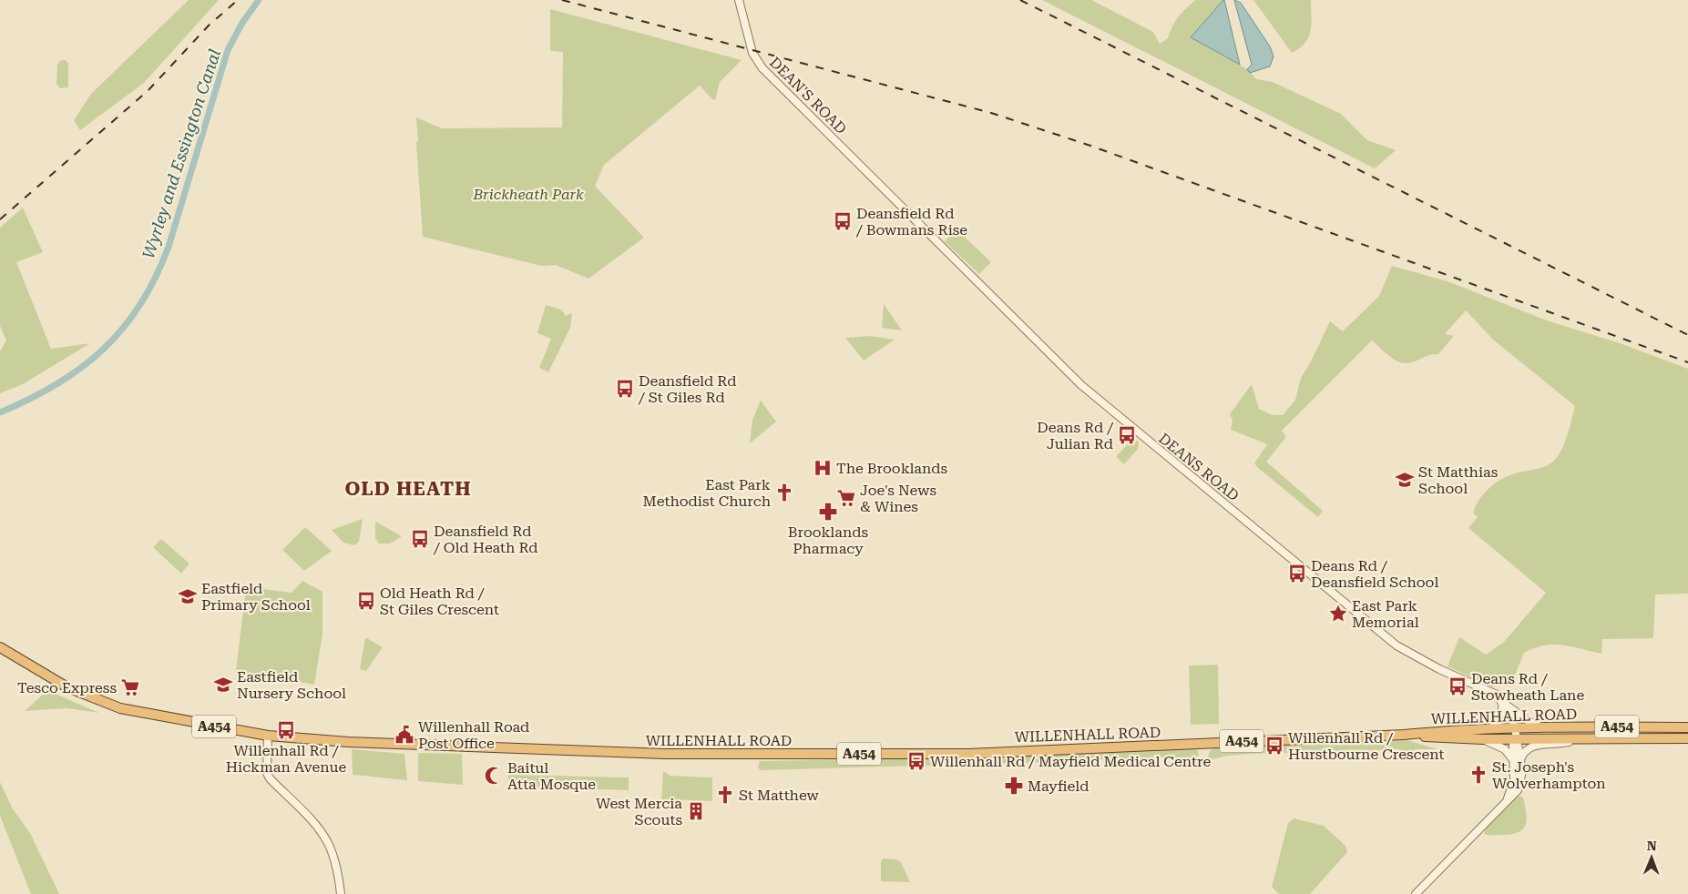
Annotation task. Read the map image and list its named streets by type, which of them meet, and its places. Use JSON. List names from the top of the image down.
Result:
{
  "streets": {
    "highway": ["WILLENHALL ROAD", "A454"],
    "street": ["DEAN'S ROAD", "DEANS ROAD"]
  },
  "crossings": [
    ["DEAN'S ROAD", "DEANS ROAD"],
    ["DEANS ROAD", "WILLENHALL ROAD"]
  ],
  "districts": ["OLD HEATH"],
  "water": ["Wyrley and Essington Canal"],
  "parks": ["Brickheath Park"],
  "places": {
    "bus stop": [
      "Deansfield Rd / Bowmans Rise",
      "Deansfield Rd / St Giles Rd",
      "Deans Rd / Julian Rd",
      "Deansfield Rd / Old Heath Rd",
      "Deans Rd / Deansfield School",
      "Old Heath Rd / St Giles Crescent",
      "Deans Rd / Stowheath Lane",
      "Willenhall Rd / Hickman Avenue",
      "Willenhall Rd / Hurstbourne Crescent",
      "Willenhall Rd / Mayfield Medical Centre"
    ],
    "hospital": ["The Brooklands"],
    "school or university": ["St Matthias School", "Eastfield Primary School", "Eastfield Nursery School"],
    "church": ["East Park Methodist Church", "St. Joseph's Wolverhampton", "St Matthew"],
    "supermarket": ["Joe's News & Wines", "Tesco Express"],
    "pharmacy": ["Brooklands Pharmacy", "Mayfield"],
    "place": ["East Park Memorial"],
    "public building": ["Willenhall Road Post Office"],
    "mosque": ["Baitul Atta Mosque"],
    "building": ["West Mercia Scouts"]
  },
  "north": "top"
}
